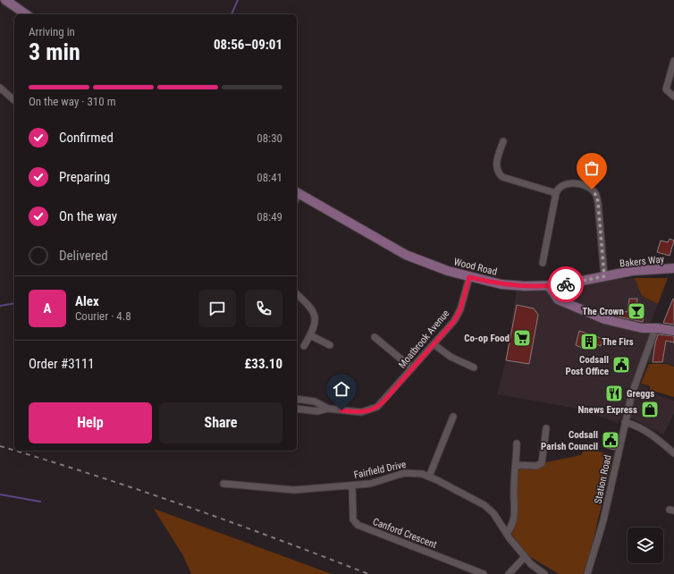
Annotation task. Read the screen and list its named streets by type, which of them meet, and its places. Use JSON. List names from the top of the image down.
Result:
{
  "streets": {
    "street": [
      "Bakers Way",
      "Wood Road",
      "Moatbrook Avenue",
      "Fairfield Drive",
      "Station Road",
      "Canford Crescent"
    ]
  },
  "crossings": [
    ["Bakers Way", "Wood Road"],
    ["Wood Road", "Moatbrook Avenue"],
    ["Fairfield Drive", "Canford Crescent"]
  ],
  "places": {
    "bar": ["The Crown"],
    "supermarket": ["Co-op Food"],
    "building": ["The Firs"],
    "public building": ["Codsall Post Office", "Codsall Parish Council"],
    "restaurant": ["Greggs"],
    "shop": ["Nnews Express"]
  },
  "page": {
    "heading": ["3 min", "Arriving in", "08:56–09:01"],
    "panel": [
      "Alex",
      "Courier · 4.8",
      "Order #3111",
      "£33.10"
    ],
    "bar": "On the way · 310 m",
    "list": [
      ["Confirmed", "08:30"],
      ["Preparing", "08:41"],
      ["On the way", "08:49"],
      "Delivered"
    ],
    "round": "A",
    "buttons": ["Help", "Share"]
  }
}
